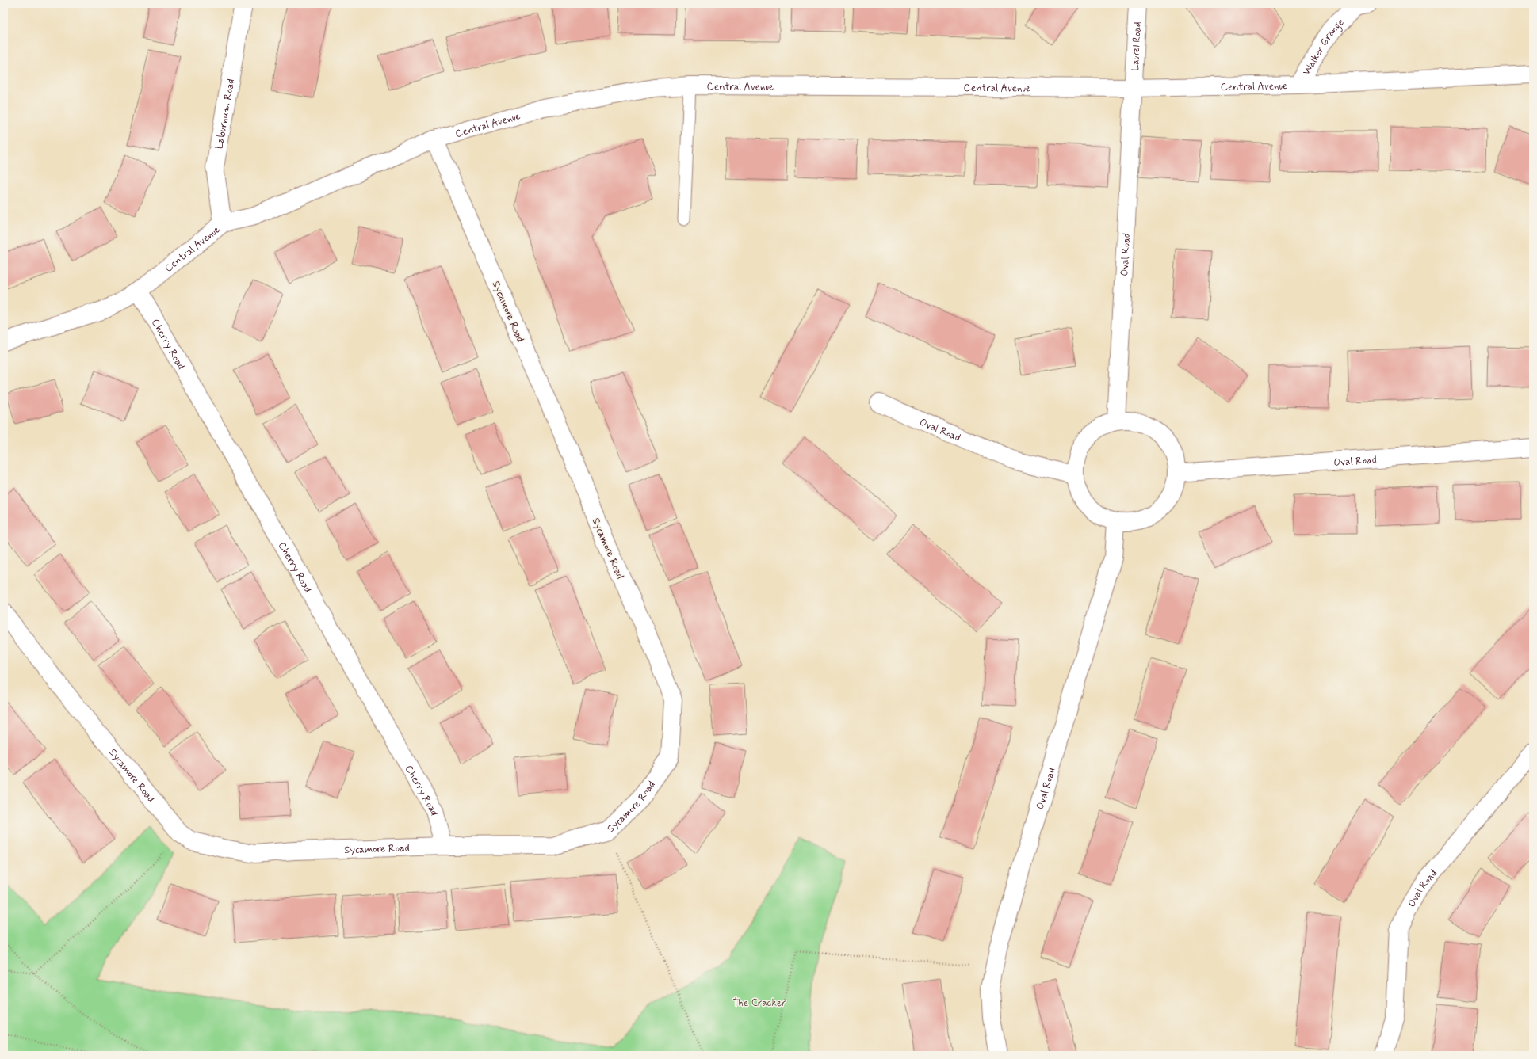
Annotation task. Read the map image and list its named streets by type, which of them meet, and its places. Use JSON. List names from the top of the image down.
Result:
{
  "streets": {
    "street": [
      "Laurel Road",
      "Walker Grange",
      "Central Avenue",
      "Laburnum Road",
      "Oval Road",
      "Sycamore Road",
      "Cherry Road"
    ]
  },
  "crossings": [
    ["Laurel Road", "Central Avenue"],
    ["Laurel Road", "Oval Road"],
    ["Walker Grange", "Central Avenue"],
    ["Central Avenue", "Laburnum Road"],
    ["Central Avenue", "Oval Road"],
    ["Central Avenue", "Sycamore Road"],
    ["Central Avenue", "Cherry Road"],
    ["Sycamore Road", "Cherry Road"]
  ],
  "parks": ["The Cracker"]
}
